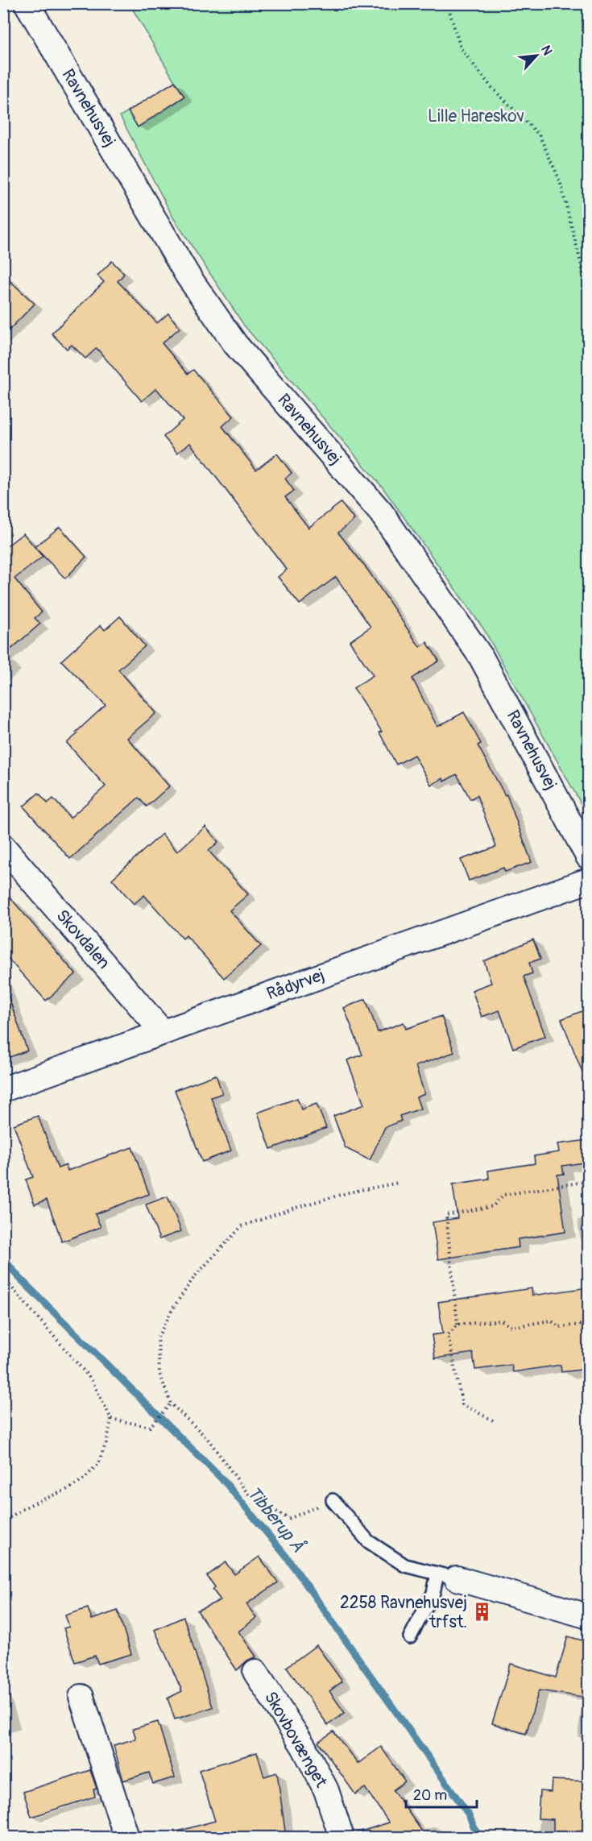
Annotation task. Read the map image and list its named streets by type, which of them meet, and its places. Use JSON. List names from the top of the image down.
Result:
{
  "streets": {
    "street": [
      "Ravnehusvej",
      "Skovdalen",
      "Rådyrvej",
      "Skovbovænget"
    ]
  },
  "crossings": [
    ["Skovdalen", "Rådyrvej"]
  ],
  "water": ["Tibberup Å"],
  "parks": ["Lille Hareskov"],
  "places": {
    "building": ["2258 Ravnehusvej trfst."]
  },
  "scale_bar": "20 m",
  "north": "top right"
}
